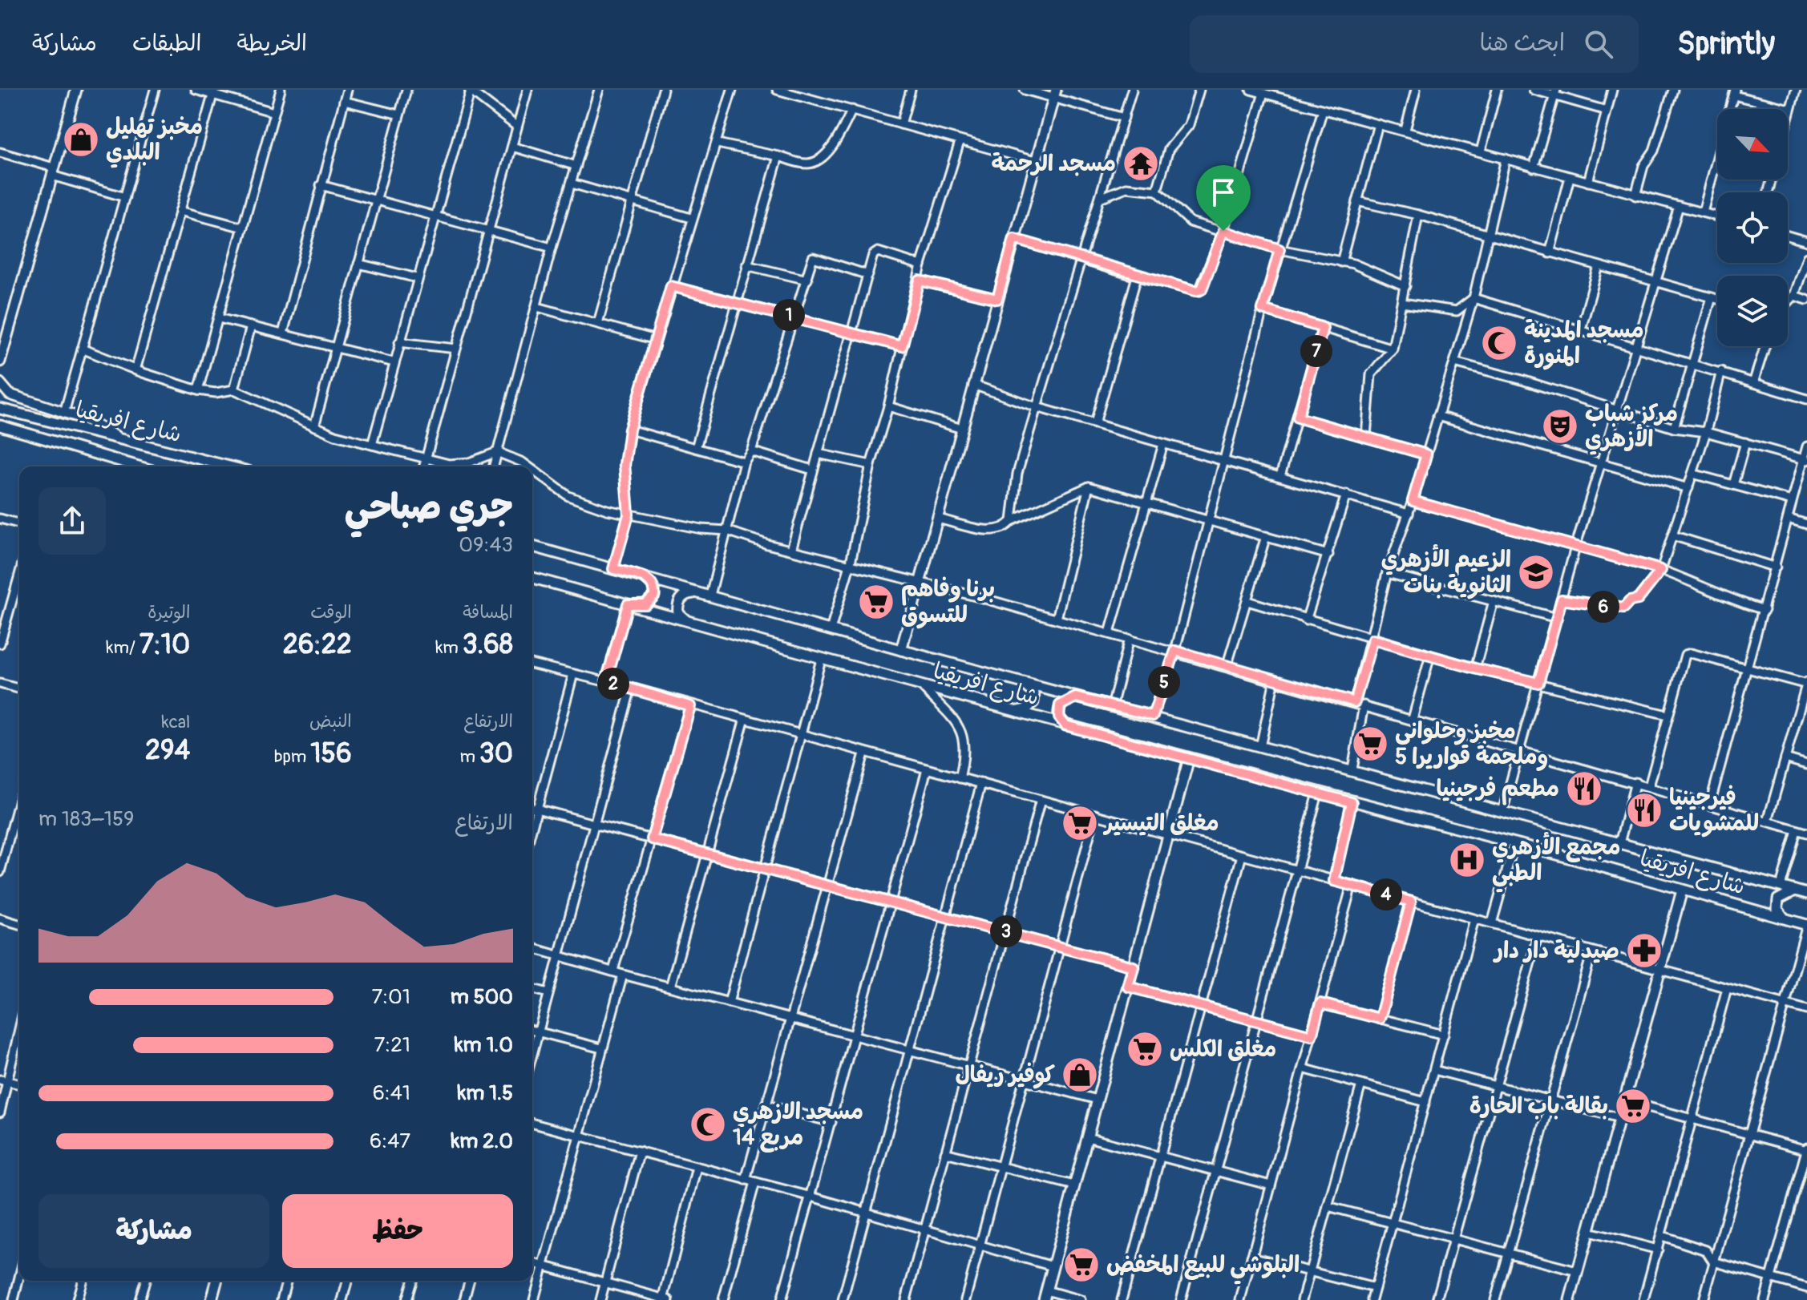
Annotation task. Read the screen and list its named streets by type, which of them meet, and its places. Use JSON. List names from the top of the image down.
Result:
{
  "streets": {
    "street": ["شارع افريقيا"]
  },
  "places": {
    "shop": ["مخبز تهليل البلدي", "كوفير ريفال"],
    "temple": ["مسجد الرحمة"],
    "mosque": ["مسجد المدينة المنورة", "مسجد الازهري مربع 14"],
    "theatre": ["مركز شباب الأزهري"],
    "school or university": ["الزعيم الأزهري الثانوية بنات"],
    "supermarket": [
      "برنا وفاهم للتسوق",
      "مخبز وحلواني وملحمة قواريرا 5",
      "مغلق التيسير",
      "مغلق الكلس",
      "بقالة باب الحارة",
      "البلوشي للبيع المخفض"
    ],
    "restaurant": ["مطعم فرجينيا", "فيرجينيا للمشويات"],
    "hospital": ["مجمع الأزهري الطبي"],
    "pharmacy": ["صيدلية دار دار"]
  },
  "north": "bottom right",
  "page": {
    "header": "Sprintly",
    "search": "ابحث هنا",
    "nav": ["الخريطة", "الطبقات", "مشاركة"],
    "pins": [
      "1",
      "7",
      "6",
      "5",
      "2",
      "4",
      "3"
    ],
    "heading": ["جري صباحي", "09:43"],
    "stats": [
      ["المسافة", "3.68 km"],
      ["الوقت", "26:22"],
      ["الوتيرة", "7:10 /km"],
      ["الارتفاع", "30 m"],
      ["النبض", "156 bpm"],
      ["kcal", "294"]
    ],
    "chart": ["الارتفاع", "159–183 m"],
    "list": [
      {
        "name": "500 m",
        "note": "7:01"
      },
      {
        "name": "1.0 km",
        "note": "7:21"
      },
      {
        "name": "1.5 km",
        "note": "6:41"
      },
      {
        "name": "2.0 km",
        "note": "6:47"
      }
    ],
    "buttons": ["حفظ", "مشاركة"]
  }
}
